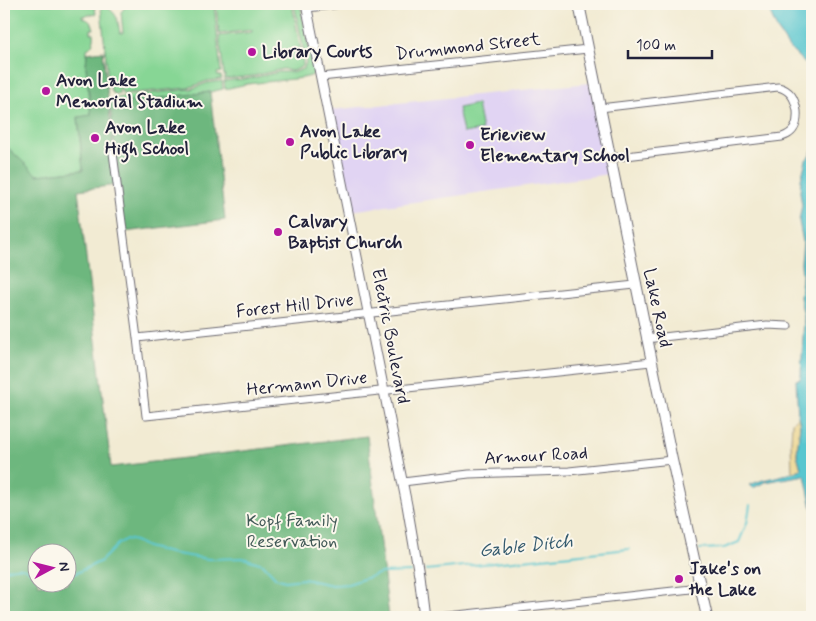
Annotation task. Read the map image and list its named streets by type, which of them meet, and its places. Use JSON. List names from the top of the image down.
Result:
{
  "streets": {
    "main road": ["Lake Road"],
    "street": [
      "Drummond Street",
      "Forest Hill Drive",
      "Electric Boulevard",
      "Hermann Drive",
      "Armour Road"
    ]
  },
  "crossings": [
    ["Drummond Street", "Lake Road"],
    ["Drummond Street", "Electric Boulevard"],
    ["Forest Hill Drive", "Lake Road"],
    ["Forest Hill Drive", "Electric Boulevard"],
    ["Forest Hill Drive", "Hermann Drive"],
    ["Lake Road", "Hermann Drive"],
    ["Lake Road", "Armour Road"],
    ["Electric Boulevard", "Hermann Drive"],
    ["Electric Boulevard", "Armour Road"]
  ],
  "water": ["Gable Ditch"],
  "parks": ["Kopf Family Reservation"],
  "places": [
    "Library Courts",
    "Avon Lake Memorial Stadium",
    "Avon Lake High School",
    "Avon Lake Public Library",
    "Erieview Elementary School",
    "Calvary Baptist Church",
    "Jake's on the Lake"
  ],
  "scale_bar": "100 m",
  "north": "right"
}
